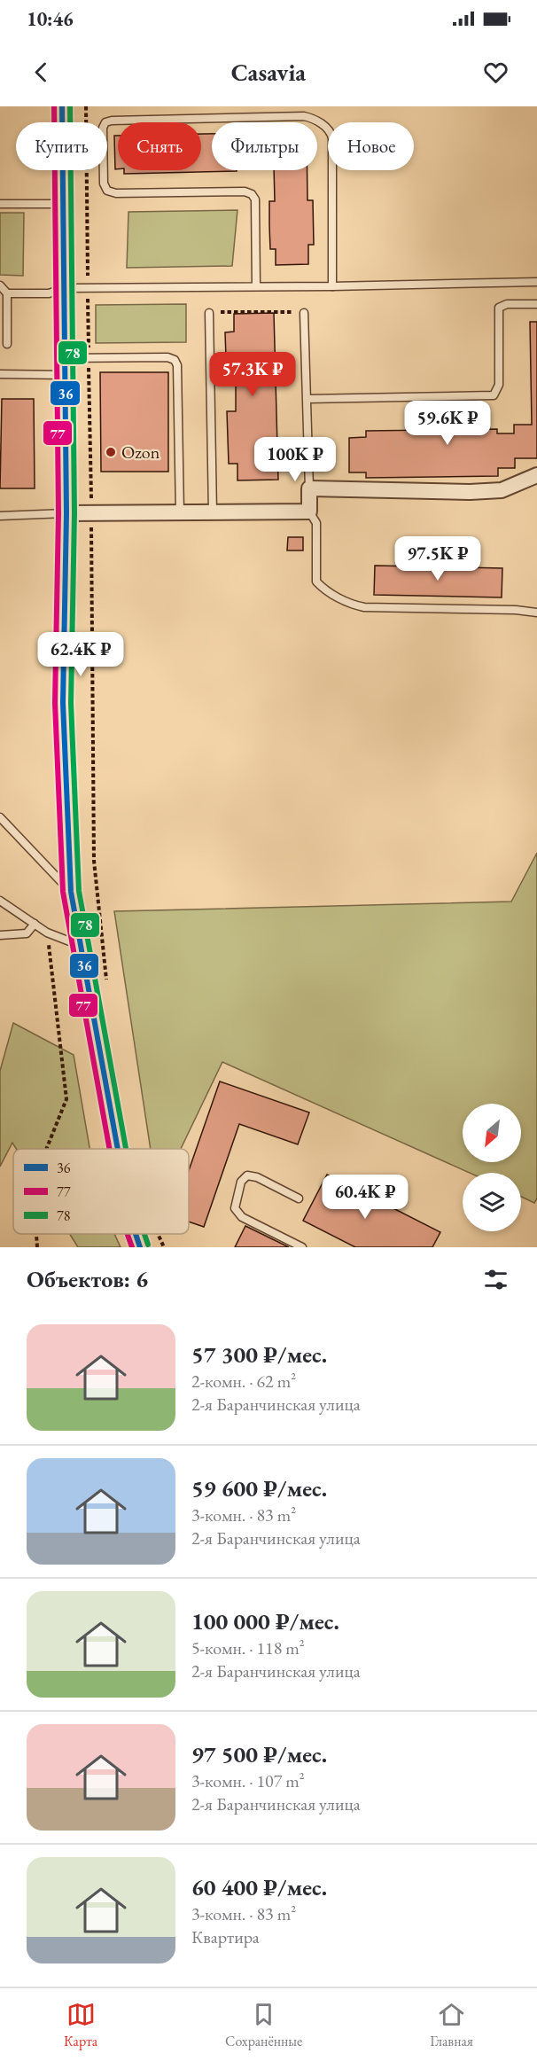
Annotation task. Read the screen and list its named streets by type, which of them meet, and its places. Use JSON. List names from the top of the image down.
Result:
{
  "places": ["Ozon"],
  "lines": ["transit line 36", "transit line 77", "transit line 78"],
  "legend": ["36", "77", "78"],
  "north": "bottom left",
  "page": {
    "status": "10:46",
    "header": "Casavia",
    "chip": [
      "Купить",
      "Снять",
      "Фильтры",
      "Новое"
    ],
    "price": [
      "57.3K ₽",
      "59.6K ₽",
      "100K ₽",
      "97.5K ₽",
      "62.4K ₽",
      "60.4K ₽"
    ],
    "heading": "Объектов: 6",
    "list": [
      {
        "name": "57 300 ₽/мес.",
        "note": "2-комн. · 62 m² · 2-я Баранчинская улица"
      },
      {
        "name": "59 600 ₽/мес.",
        "note": "3-комн. · 83 m² · 2-я Баранчинская улица"
      },
      {
        "name": "100 000 ₽/мес.",
        "note": "5-комн. · 118 m² · 2-я Баранчинская улица"
      },
      {
        "name": "97 500 ₽/мес.",
        "note": "3-комн. · 107 m² · 2-я Баранчинская улица"
      },
      {
        "name": "60 400 ₽/мес.",
        "note": "3-комн. · 83 m² · Квартира"
      }
    ],
    "tabs": ["Карта", "Сохранённые", "Главная"]
  }
}
